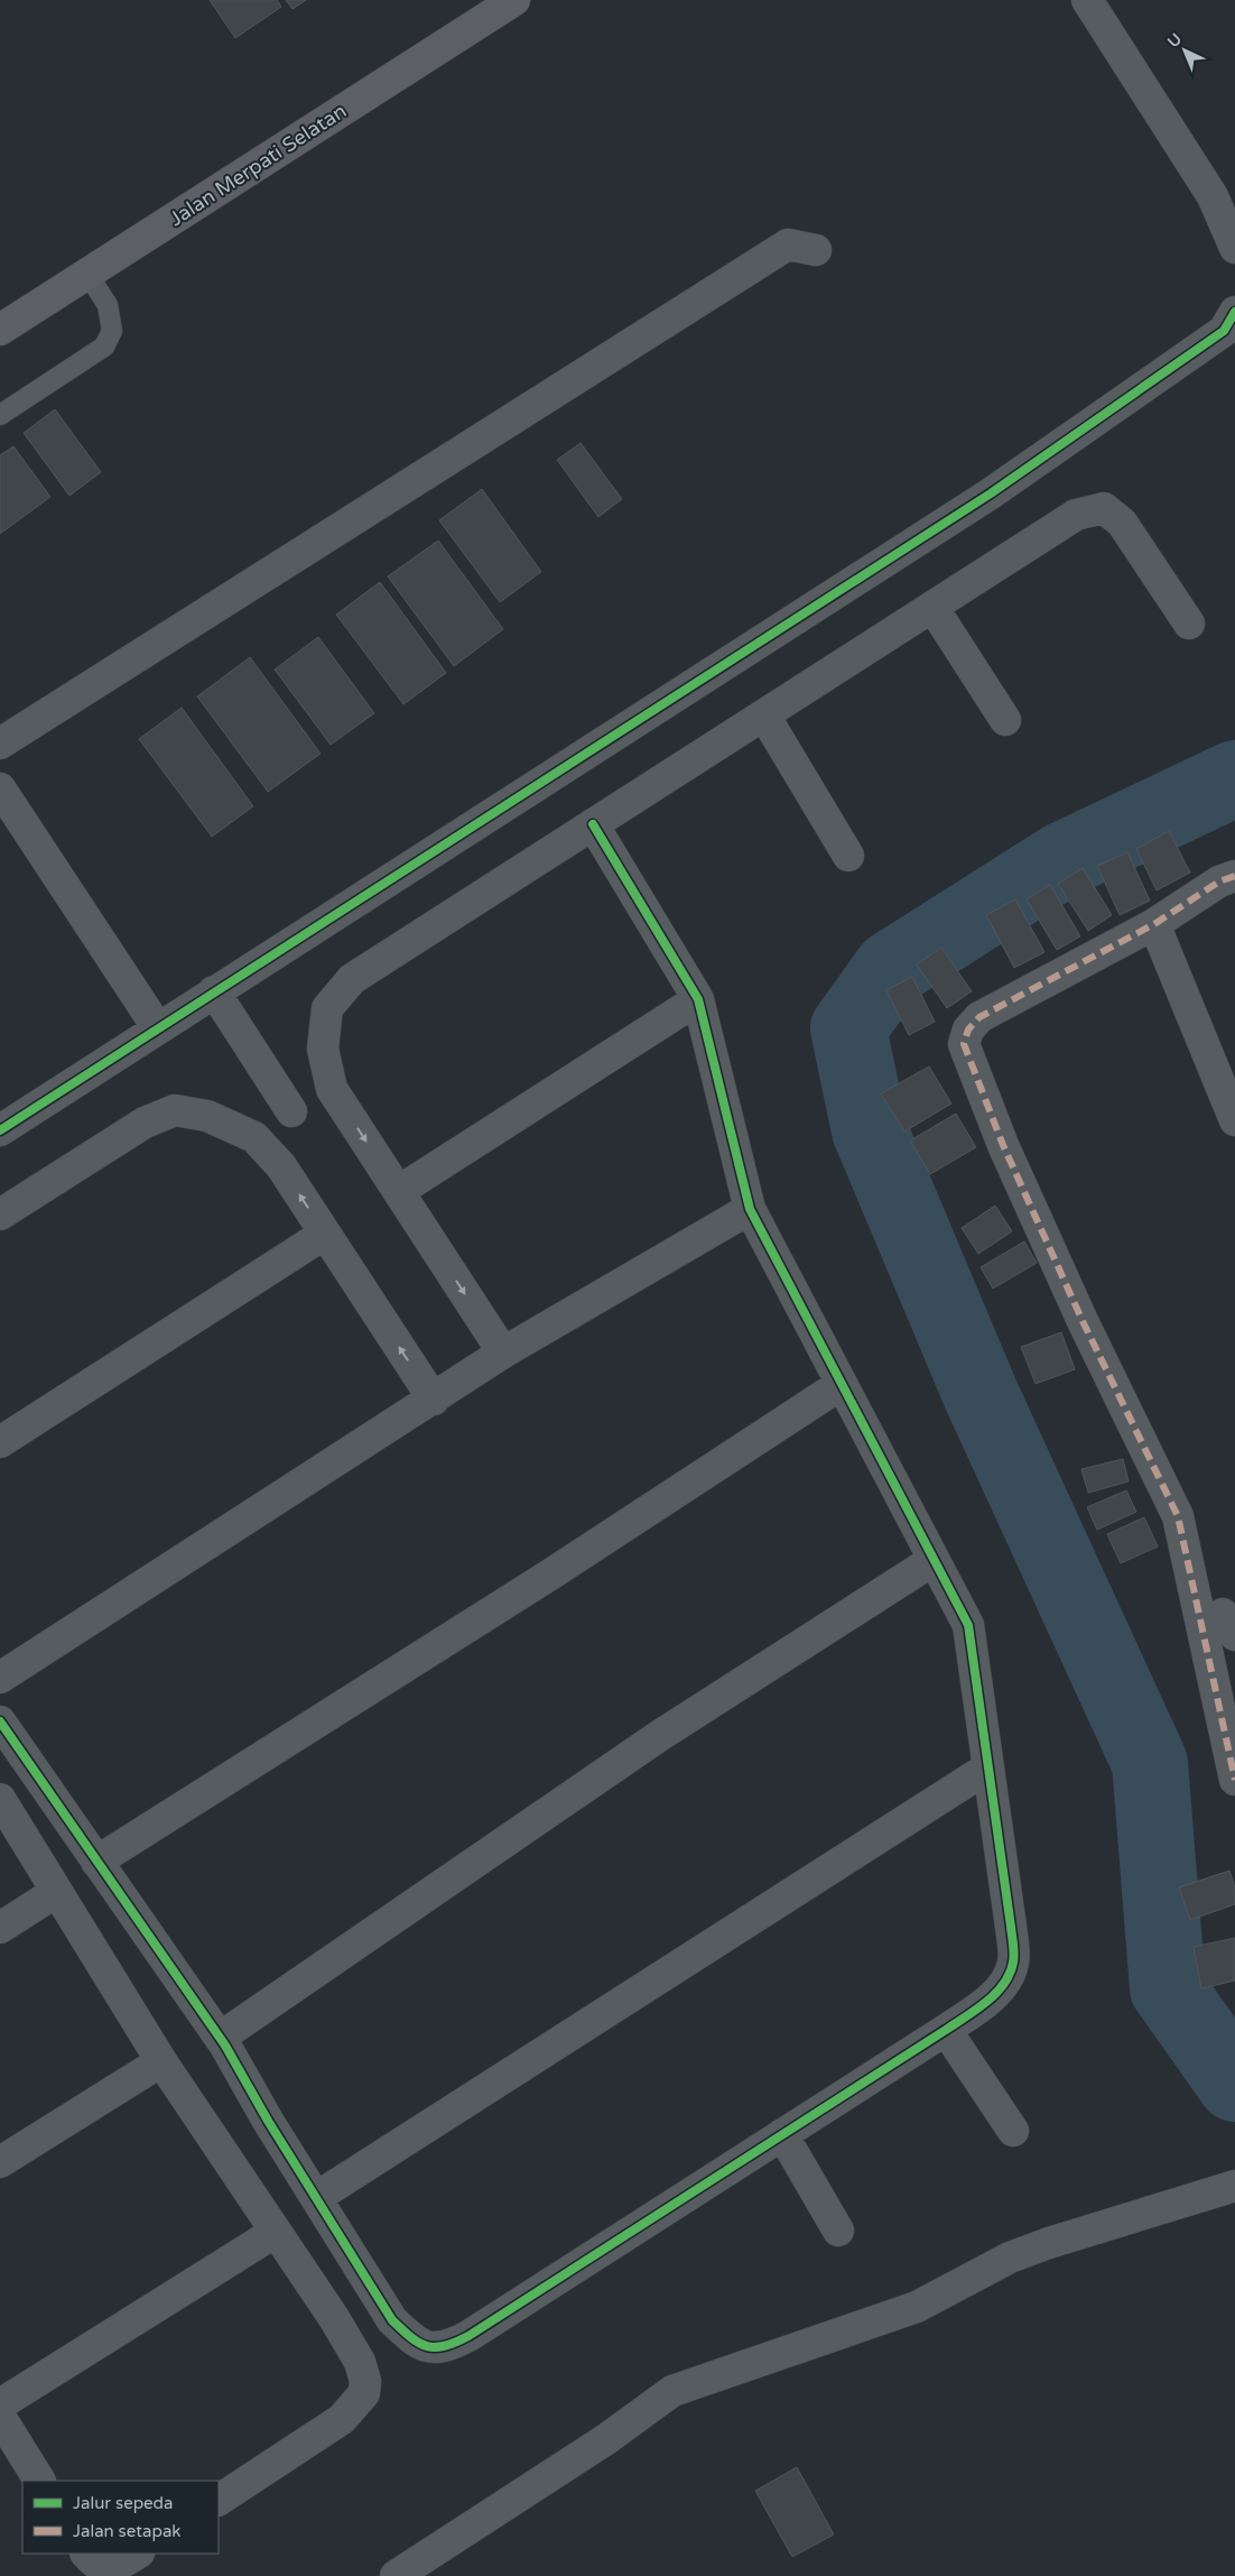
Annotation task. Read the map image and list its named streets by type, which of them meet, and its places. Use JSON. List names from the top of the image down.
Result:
{
  "streets": {
    "street": ["Jalan Merpati Selatan"]
  },
  "legend": ["Jalur sepeda", "Jalan setapak"],
  "north": "top left"
}
